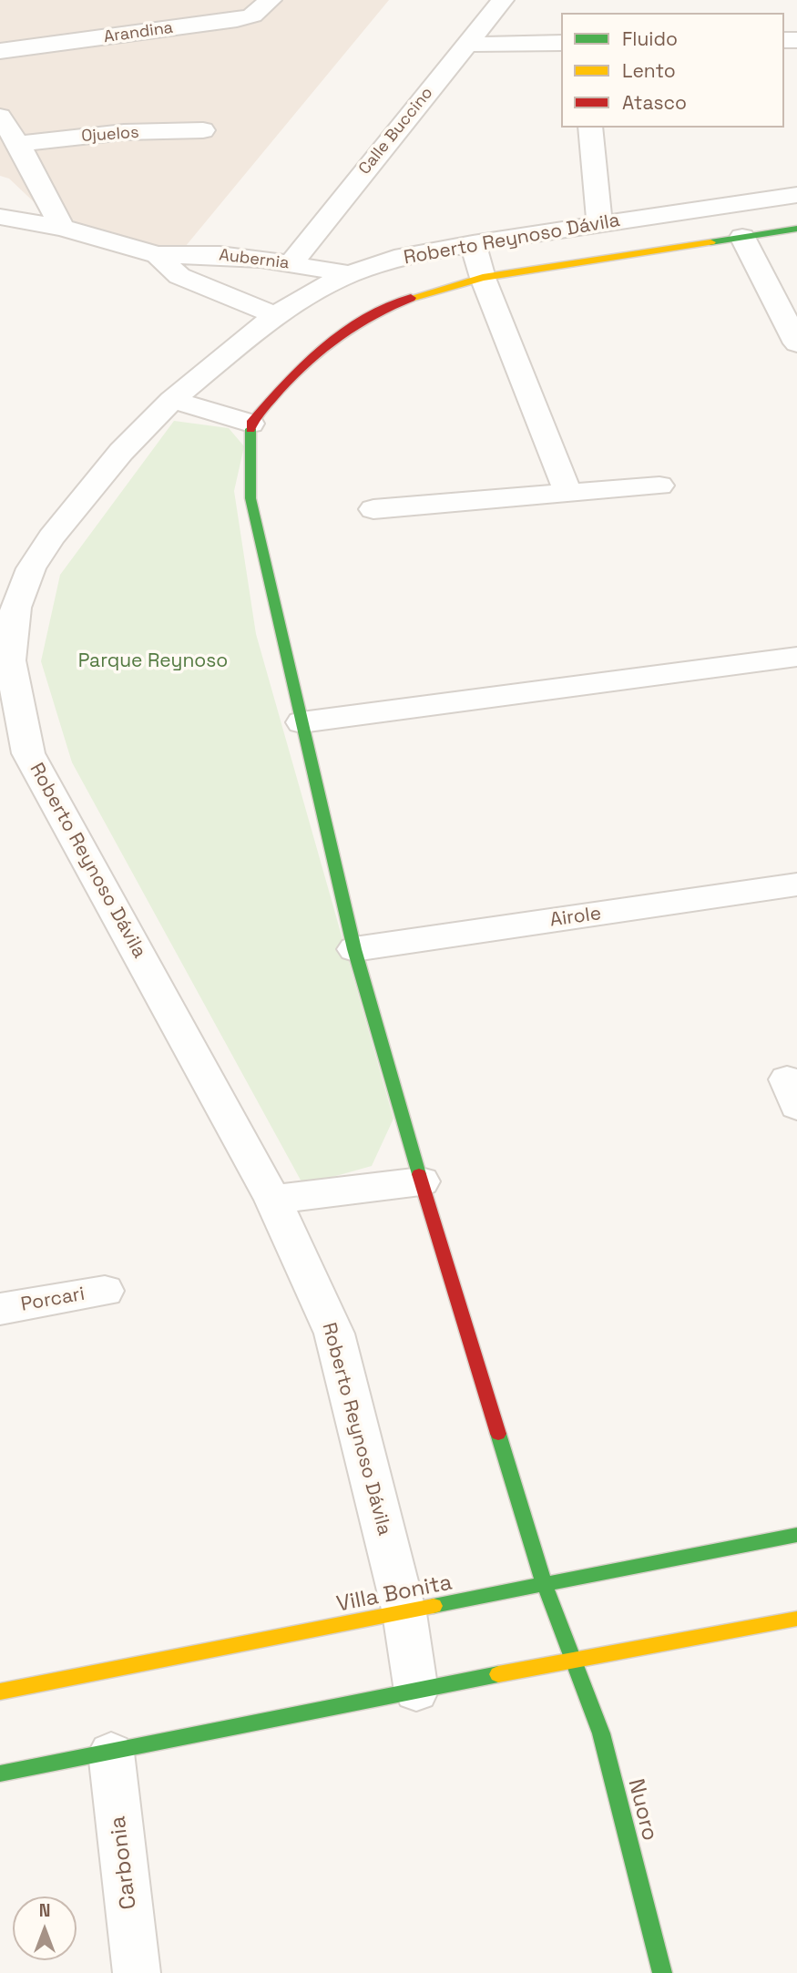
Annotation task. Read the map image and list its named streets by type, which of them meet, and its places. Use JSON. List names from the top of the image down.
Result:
{
  "streets": {
    "street": [
      "Arandina",
      "Calle Buccino",
      "Ojuelos",
      "Roberto Reynoso Dávila",
      "Aubernia",
      "Airole",
      "Porcari",
      "Villa Bonita",
      "Nuoro",
      "Carbonia"
    ]
  },
  "crossings": [
    ["Calle Buccino", "Aubernia"],
    ["Roberto Reynoso Dávila", "Aubernia"],
    ["Roberto Reynoso Dávila", "Villa Bonita"]
  ],
  "parks": ["Parque Reynoso"],
  "legend": ["Fluido", "Lento", "Atasco"],
  "north": "top"
}
